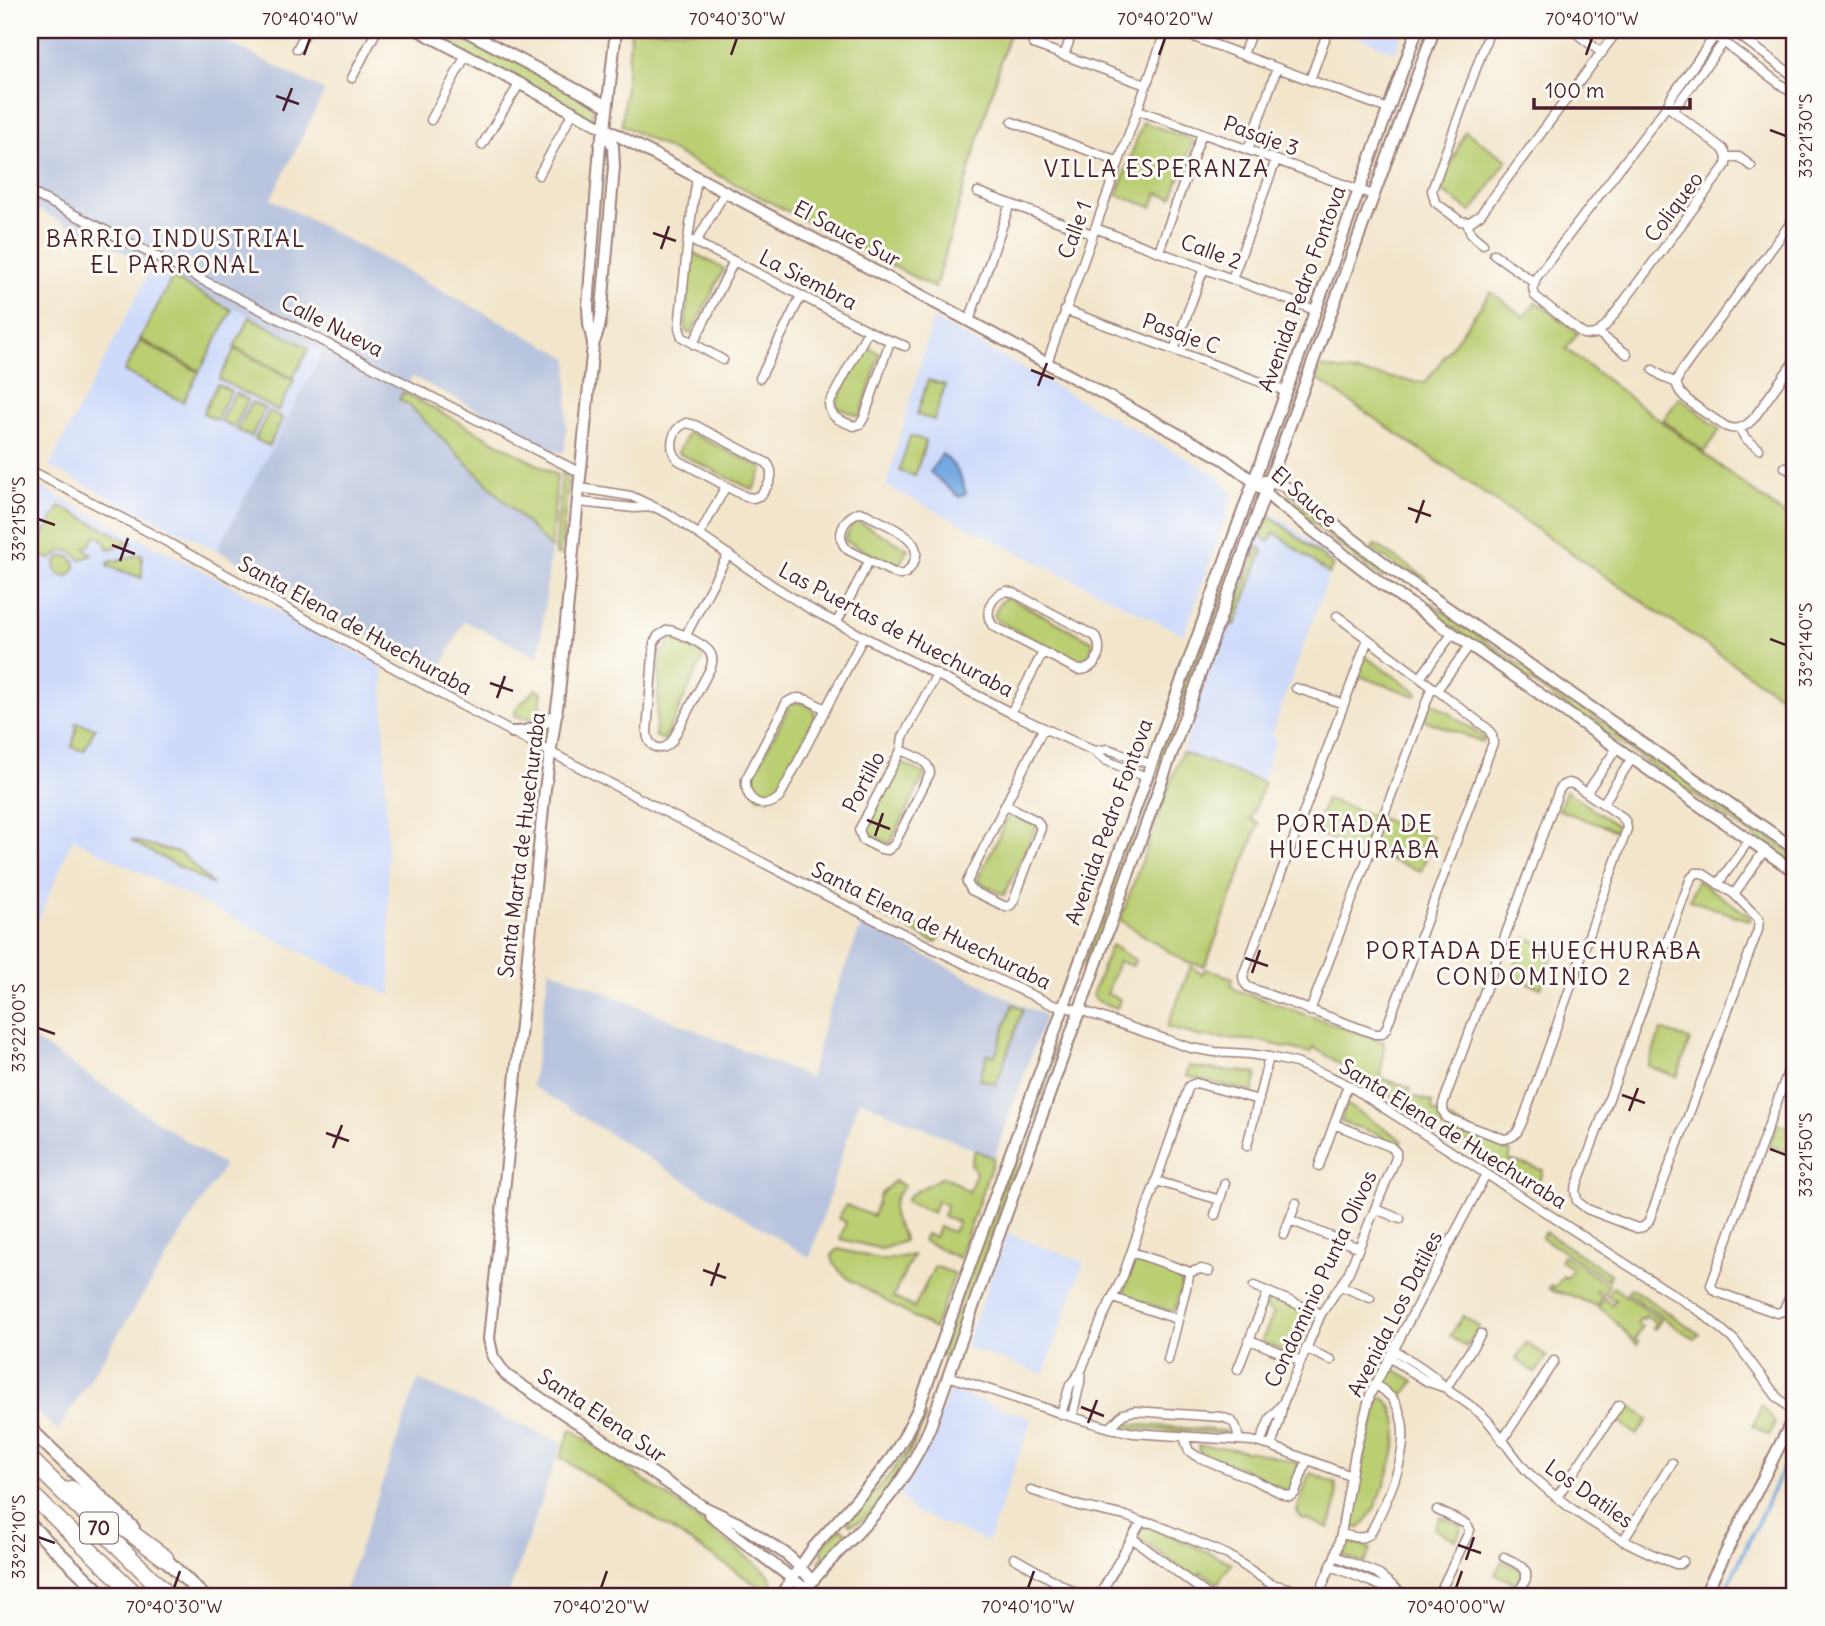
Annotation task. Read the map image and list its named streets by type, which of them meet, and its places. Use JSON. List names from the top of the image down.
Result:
{
  "streets": {
    "highway": ["70"],
    "street": [
      "Pasaje 3",
      "Coliqueo",
      "Calle 1",
      "El Sauce Sur",
      "Calle 2",
      "La Siembra",
      "Avenida Pedro Fontova",
      "Calle Nueva",
      "Pasaje C",
      "El Sauce",
      "Santa Elena de Huechuraba",
      "Las Puertas de Huechuraba",
      "Portillo",
      "Santa Marta de Huechuraba",
      "Condominio Punta Olivos",
      "Avenida Los Datiles",
      "Santa Elena Sur",
      "Los Datiles"
    ]
  },
  "crossings": [
    ["Pasaje 3", "Calle 1"],
    ["Pasaje 3", "Avenida Pedro Fontova"],
    ["Calle 1", "El Sauce Sur"],
    ["Calle 1", "Calle 2"],
    ["Calle 1", "Pasaje C"],
    ["El Sauce Sur", "Avenida Pedro Fontova"],
    ["El Sauce Sur", "El Sauce"],
    ["El Sauce Sur", "Santa Marta de Huechuraba"],
    ["Calle 2", "Avenida Pedro Fontova"],
    ["Avenida Pedro Fontova", "Pasaje C"],
    ["Avenida Pedro Fontova", "El Sauce"],
    ["Avenida Pedro Fontova", "Santa Elena de Huechuraba"],
    ["Avenida Pedro Fontova", "Las Puertas de Huechuraba"],
    ["Avenida Pedro Fontova", "Santa Elena Sur"],
    ["Calle Nueva", "Santa Marta de Huechuraba"],
    ["Santa Elena de Huechuraba", "Santa Marta de Huechuraba"],
    ["Santa Elena de Huechuraba", "Avenida Los Datiles"],
    ["Las Puertas de Huechuraba", "Portillo"],
    ["Las Puertas de Huechuraba", "Santa Marta de Huechuraba"],
    ["Santa Marta de Huechuraba", "Santa Elena Sur"],
    ["Avenida Los Datiles", "Los Datiles"]
  ],
  "districts": [
    "VILLA ESPERANZA",
    "BARRIO INDUSTRIAL EL PARRONAL",
    "PORTADA DE HUECHURABA",
    "PORTADA DE HUECHURABA CONDOMINIO 2"
  ],
  "scale_bar": "100 m",
  "coordinates": [
    "70°40'40\"W",
    "70°40'30\"W",
    "70°40'20\"W",
    "70°40'10\"W",
    "33°21'30\"S",
    "33°21'50\"S",
    "33°21'40\"S",
    "33°22'00\"S",
    "33°22'10\"S",
    "70°40'00\"W"
  ]
}
